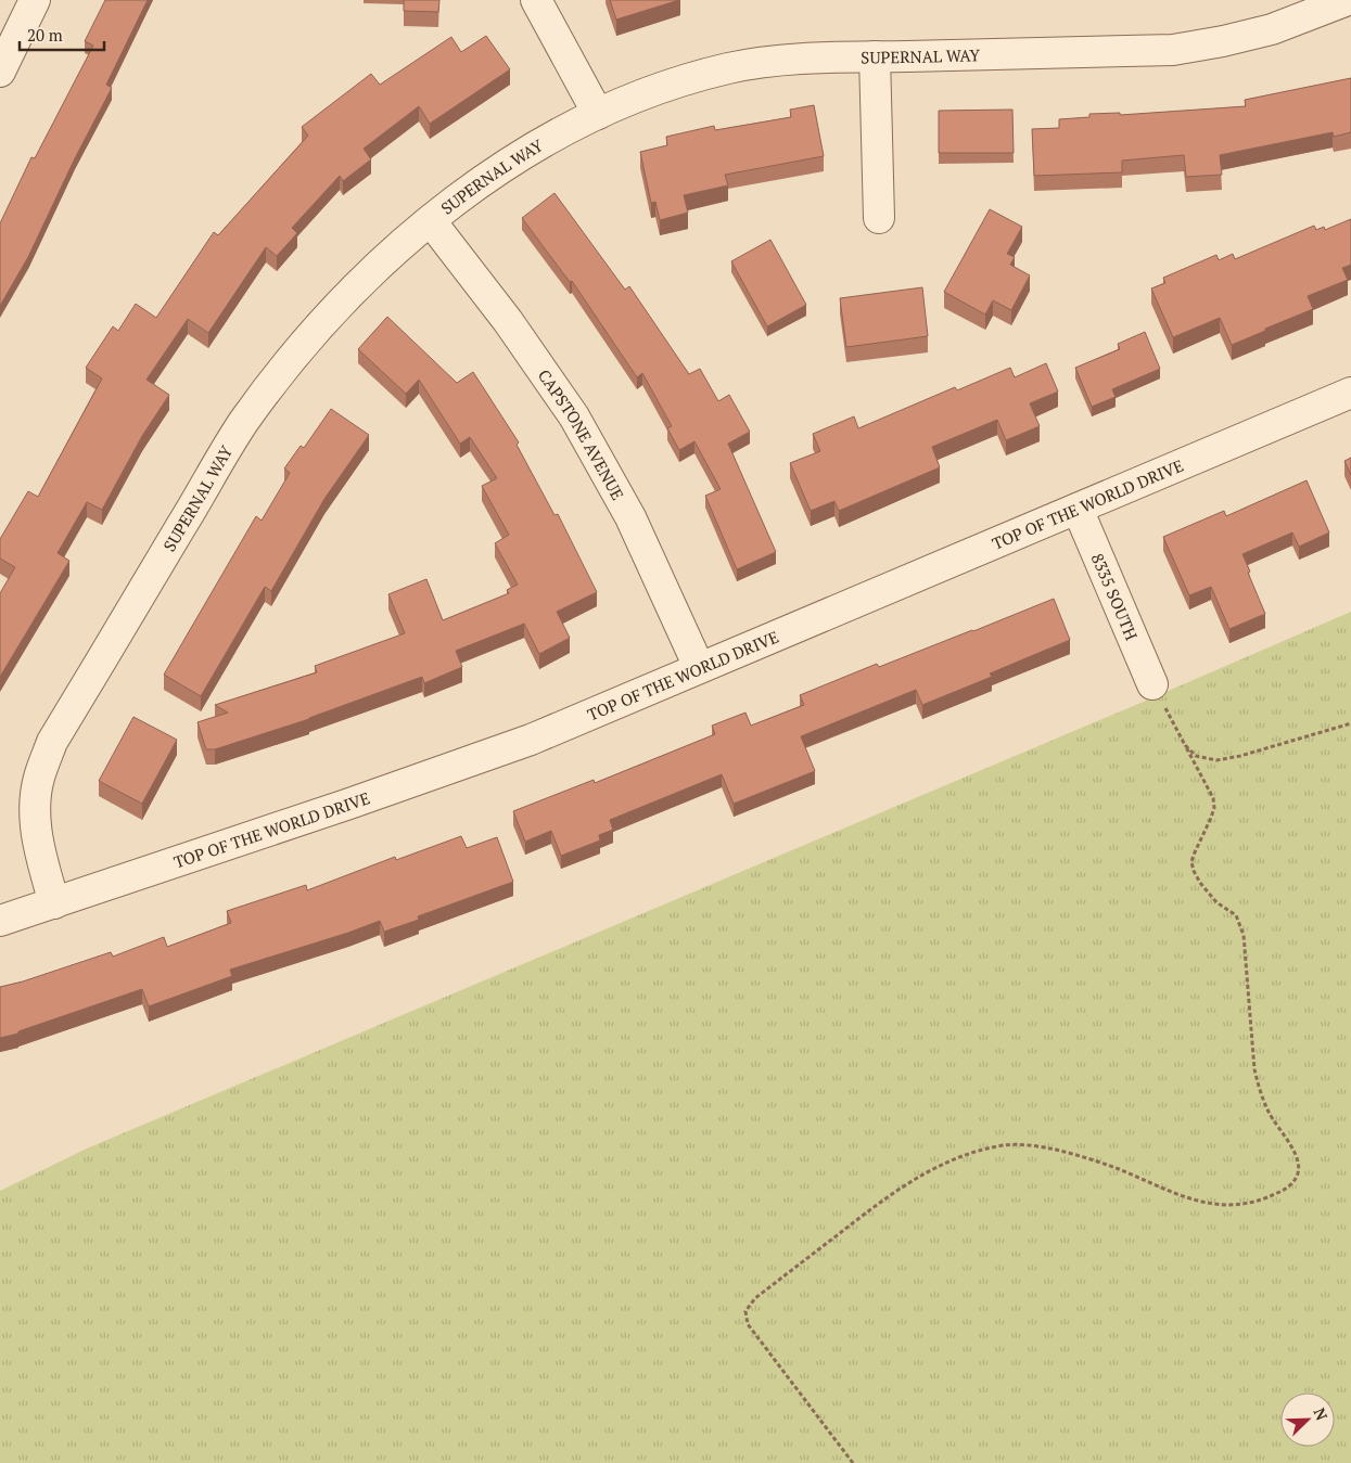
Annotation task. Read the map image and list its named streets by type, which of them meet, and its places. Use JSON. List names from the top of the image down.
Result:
{
  "streets": {
    "street": [
      "SUPERNAL WAY",
      "CAPSTONE AVENUE",
      "TOP OF THE WORLD DRIVE",
      "8335 SOUTH"
    ]
  },
  "crossings": [
    ["SUPERNAL WAY", "CAPSTONE AVENUE"],
    ["SUPERNAL WAY", "TOP OF THE WORLD DRIVE"],
    ["CAPSTONE AVENUE", "TOP OF THE WORLD DRIVE"],
    ["TOP OF THE WORLD DRIVE", "8335 SOUTH"]
  ],
  "scale_bar": "20 m",
  "north": "top right"
}
